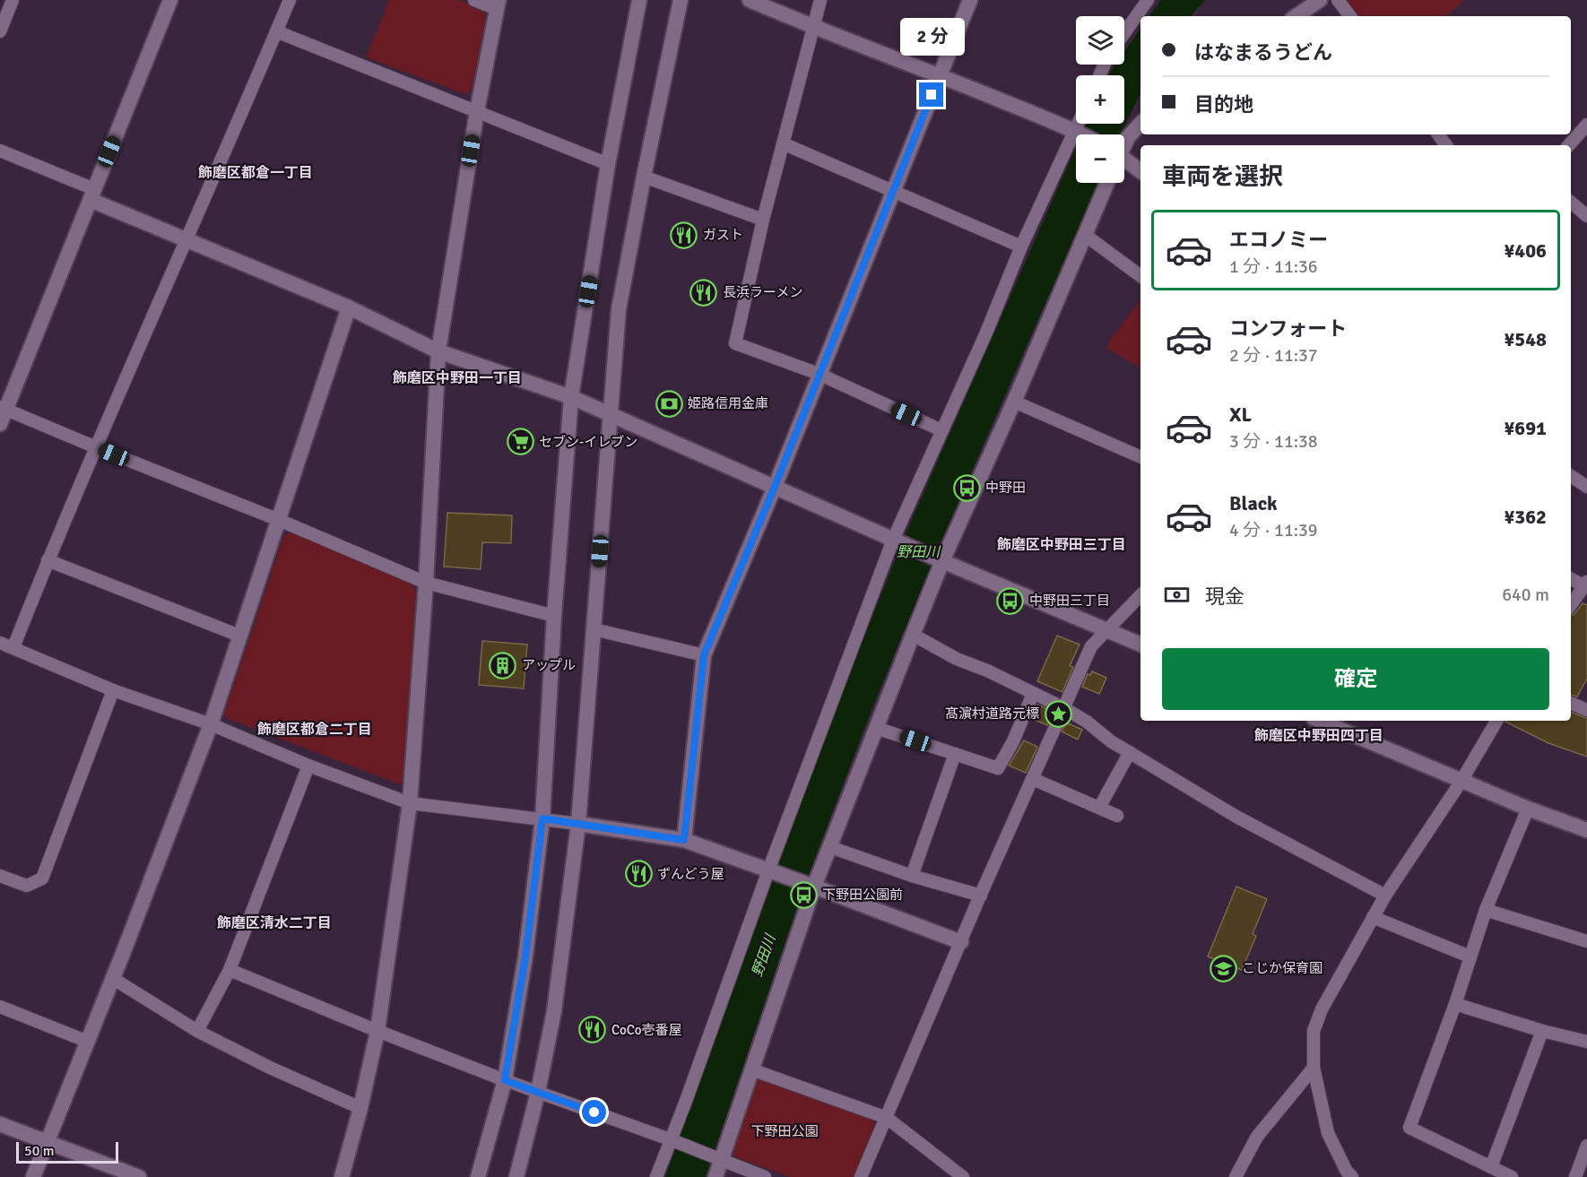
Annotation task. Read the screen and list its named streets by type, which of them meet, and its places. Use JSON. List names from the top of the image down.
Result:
{
  "districts": [
    "飾磨区都倉一丁目",
    "飾磨区中野田一丁目",
    "飾磨区中野田三丁目",
    "飾磨区都倉二丁目",
    "飾磨区中野田四丁目",
    "飾磨区清水二丁目"
  ],
  "water": ["野田川"],
  "parks": ["下野田公園"],
  "places": {
    "restaurant": [
      "ガスト",
      "長浜ラーメン",
      "ずんどう屋",
      "CoCo壱番屋"
    ],
    "bank": ["姫路信用金庫"],
    "supermarket": ["セブン-イレブン"],
    "bus stop": ["中野田", "中野田三丁目", "下野田公園前"],
    "building": ["アップル"],
    "place": ["髙濵村道路元標"],
    "school or university": ["こじか保育園"]
  },
  "scale_bar": "50 m",
  "page": {
    "map_buttons": ["+", "−"],
    "banner": ["はなまるうどん", "目的地"],
    "bubble": "2 分",
    "heading": "車両を選択",
    "list": [
      {
        "name": "エコノミー",
        "note": "1 分 · 11:36",
        "value": "¥406"
      },
      {
        "name": "コンフォート",
        "note": "2 分 · 11:37",
        "value": "¥548"
      },
      {
        "name": "XL",
        "note": "3 分 · 11:38",
        "value": "¥691"
      },
      {
        "name": "Black",
        "note": "4 分 · 11:39",
        "value": "¥362"
      }
    ],
    "pay": ["現金", "640 m"],
    "buttons": "確定",
    "scale": "50 m"
  }
}
